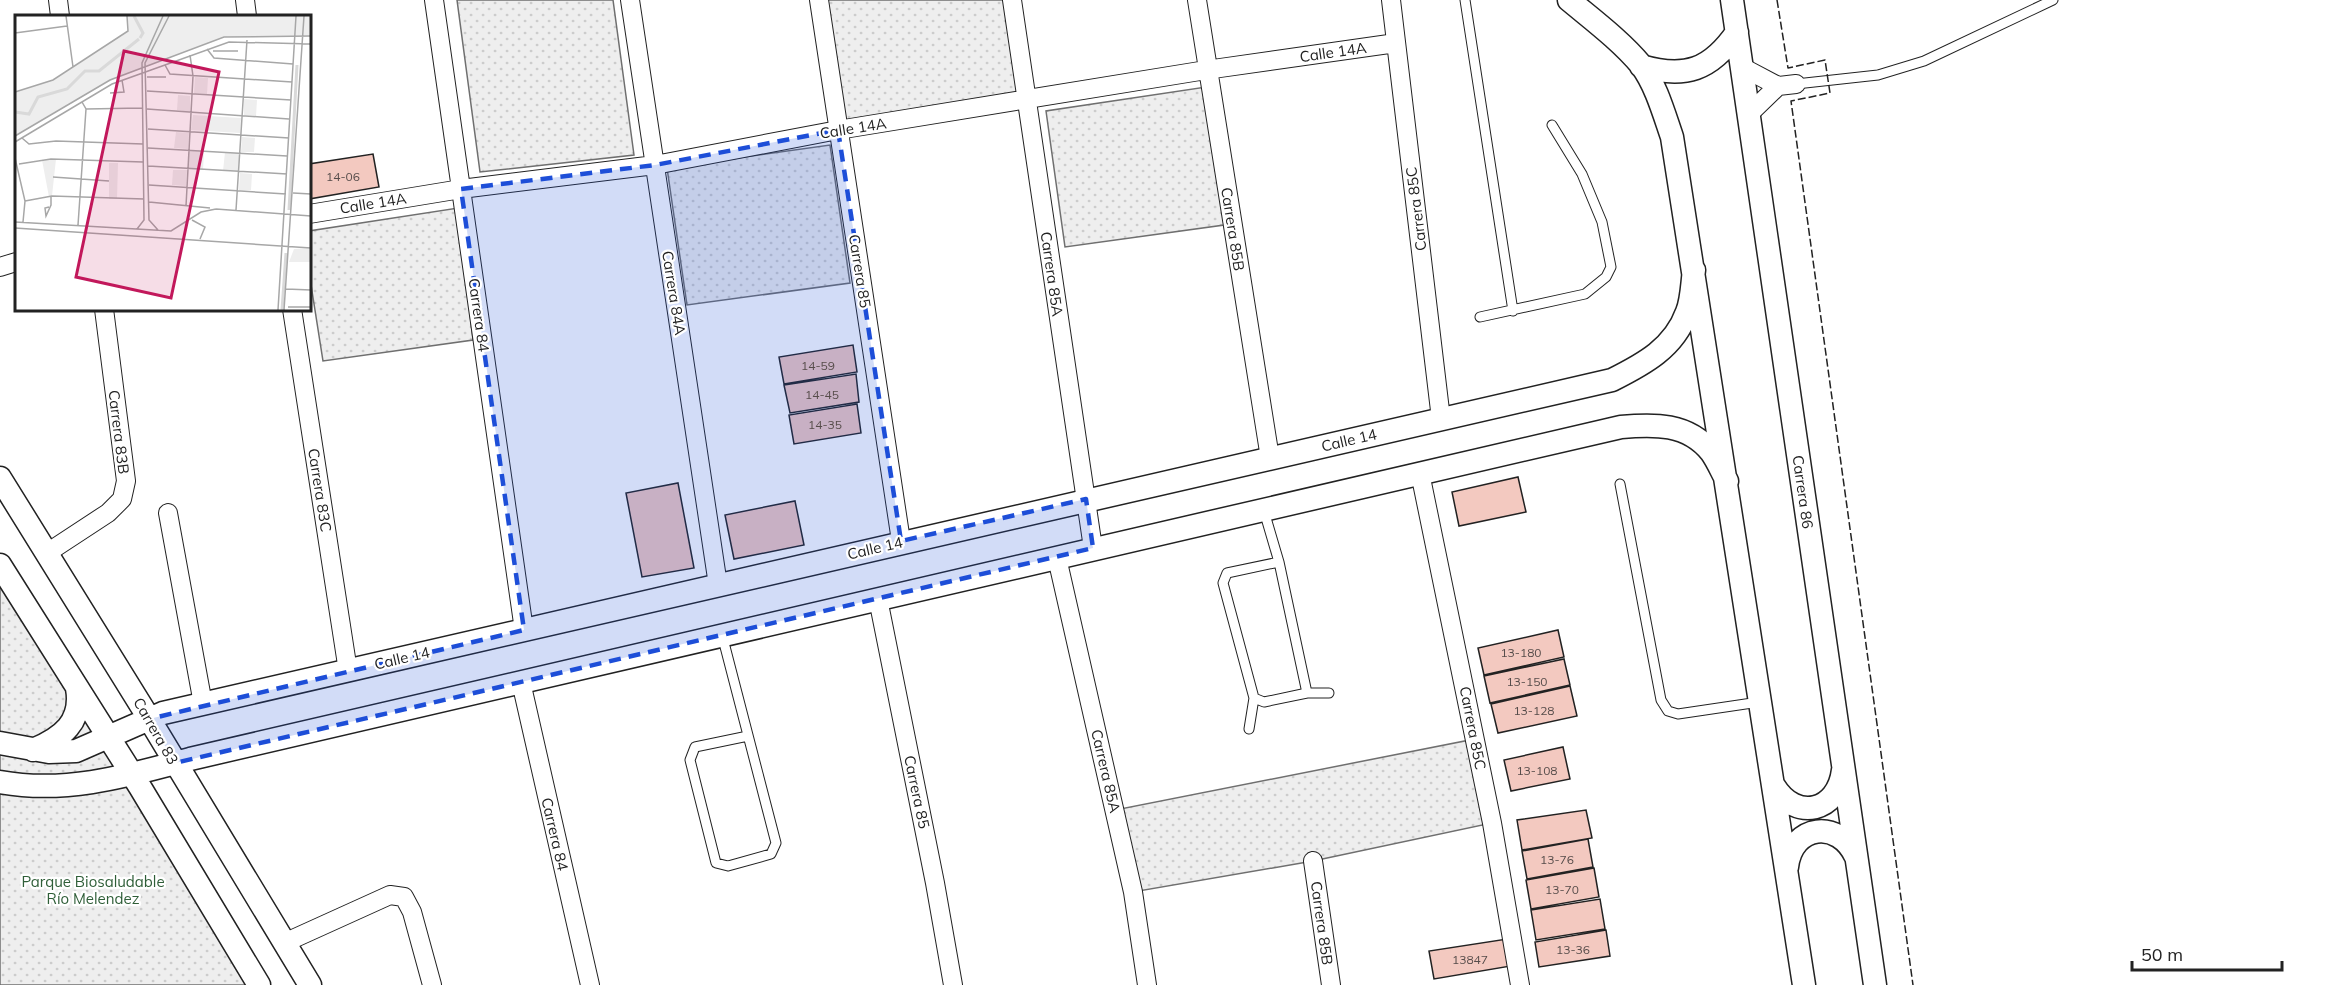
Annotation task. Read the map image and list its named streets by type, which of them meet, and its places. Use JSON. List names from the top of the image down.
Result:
{
  "streets": {
    "street": [
      "Calle 14A",
      "Carrera 85C",
      "Carrera 85B",
      "Carrera 85",
      "Carrera 85A",
      "Carrera 84A",
      "Carrera 84",
      "Carrera 83B",
      "Calle 14",
      "Carrera 83C",
      "Carrera 86",
      "Carrera 83"
    ]
  },
  "crossings": [
    ["Calle 14A", "Carrera 85C"],
    ["Calle 14A", "Carrera 85B"],
    ["Calle 14A", "Carrera 85"],
    ["Calle 14A", "Carrera 85A"],
    ["Calle 14A", "Carrera 84A"],
    ["Calle 14A", "Carrera 84"],
    ["Carrera 85C", "Calle 14"],
    ["Carrera 85B", "Calle 14"],
    ["Carrera 85", "Calle 14"],
    ["Carrera 85A", "Calle 14"],
    ["Carrera 84A", "Calle 14"],
    ["Carrera 84", "Calle 14"],
    ["Carrera 83B", "Carrera 83"],
    ["Calle 14", "Carrera 83C"],
    ["Calle 14", "Carrera 83"]
  ],
  "parks": ["Parque Biosaludable Río Melendez"],
  "house_numbers": [
    "14-06",
    "14-59",
    "14-45",
    "14-35",
    "13-180",
    "13-150",
    "13-128",
    "13-108",
    "13-76",
    "13-70",
    "13-36",
    "13847"
  ],
  "scale_bar": "50 m"
}
